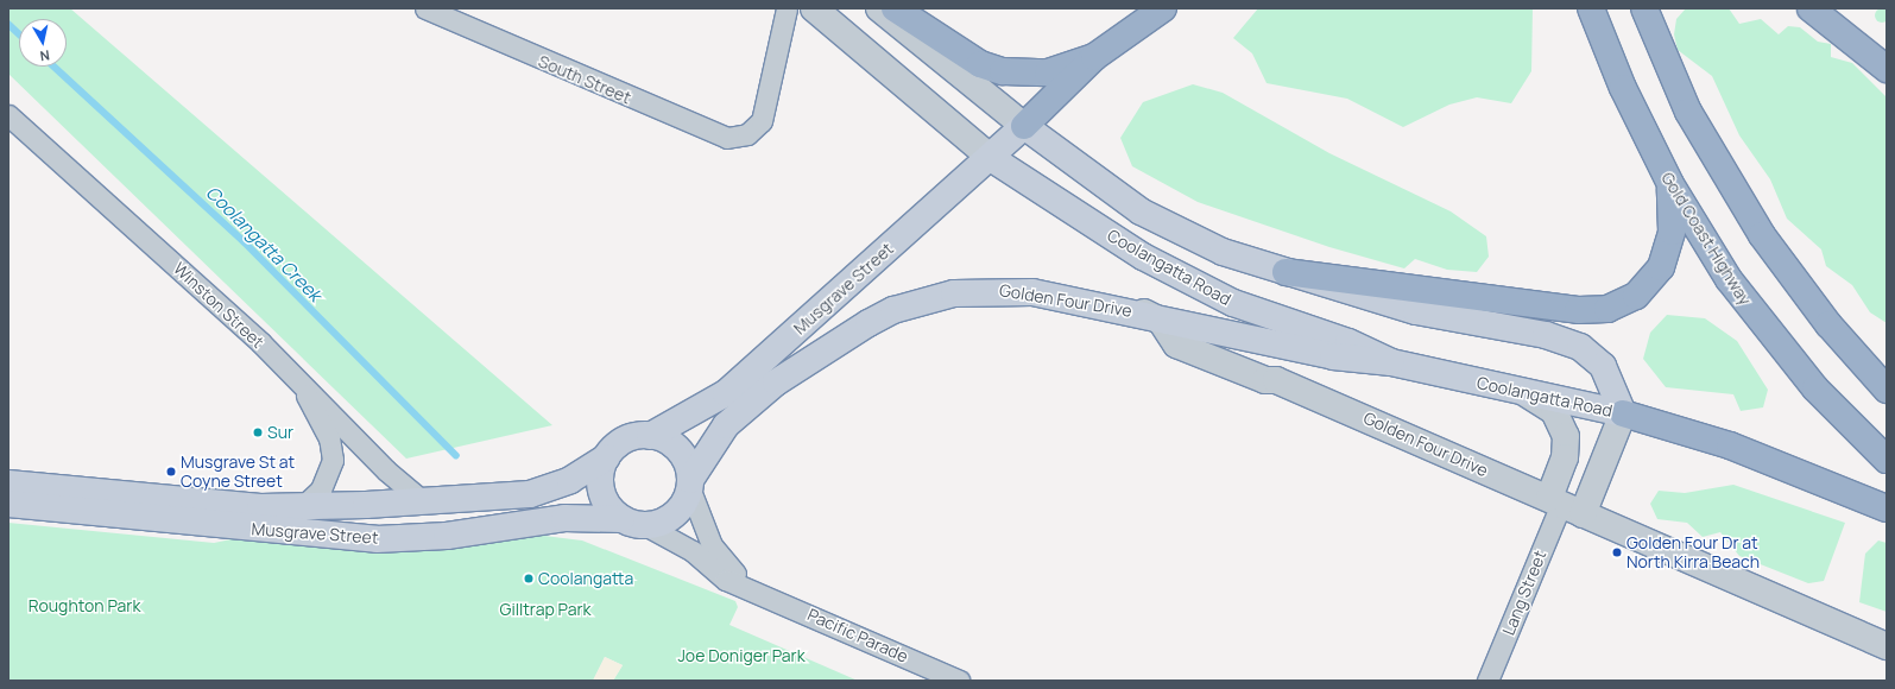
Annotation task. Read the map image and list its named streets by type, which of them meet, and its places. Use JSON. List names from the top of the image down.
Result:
{
  "streets": {
    "highway": ["Gold Coast Highway"],
    "main road": ["Coolangatta Road", "Musgrave Street", "Golden Four Drive"],
    "street": [
      "South Street",
      "Winston Street",
      "Lang Street",
      "Pacific Parade"
    ]
  },
  "crossings": [
    ["Coolangatta Road", "Musgrave Street"],
    ["Coolangatta Road", "Golden Four Drive"],
    ["Musgrave Street", "Golden Four Drive"],
    ["Musgrave Street", "Winston Street"],
    ["Musgrave Street", "Pacific Parade"],
    ["Golden Four Drive", "Lang Street"],
    ["Golden Four Drive", "Pacific Parade"]
  ],
  "water": ["Coolangatta Creek"],
  "parks": ["Roughton Park", "Gilltrap Park", "Joe Doniger Park"],
  "places": [
    "Sur",
    "Musgrave St at Coyne Street",
    "Golden Four Dr at North Kirra Beach",
    "Coolangatta"
  ],
  "north": "bottom"
}
